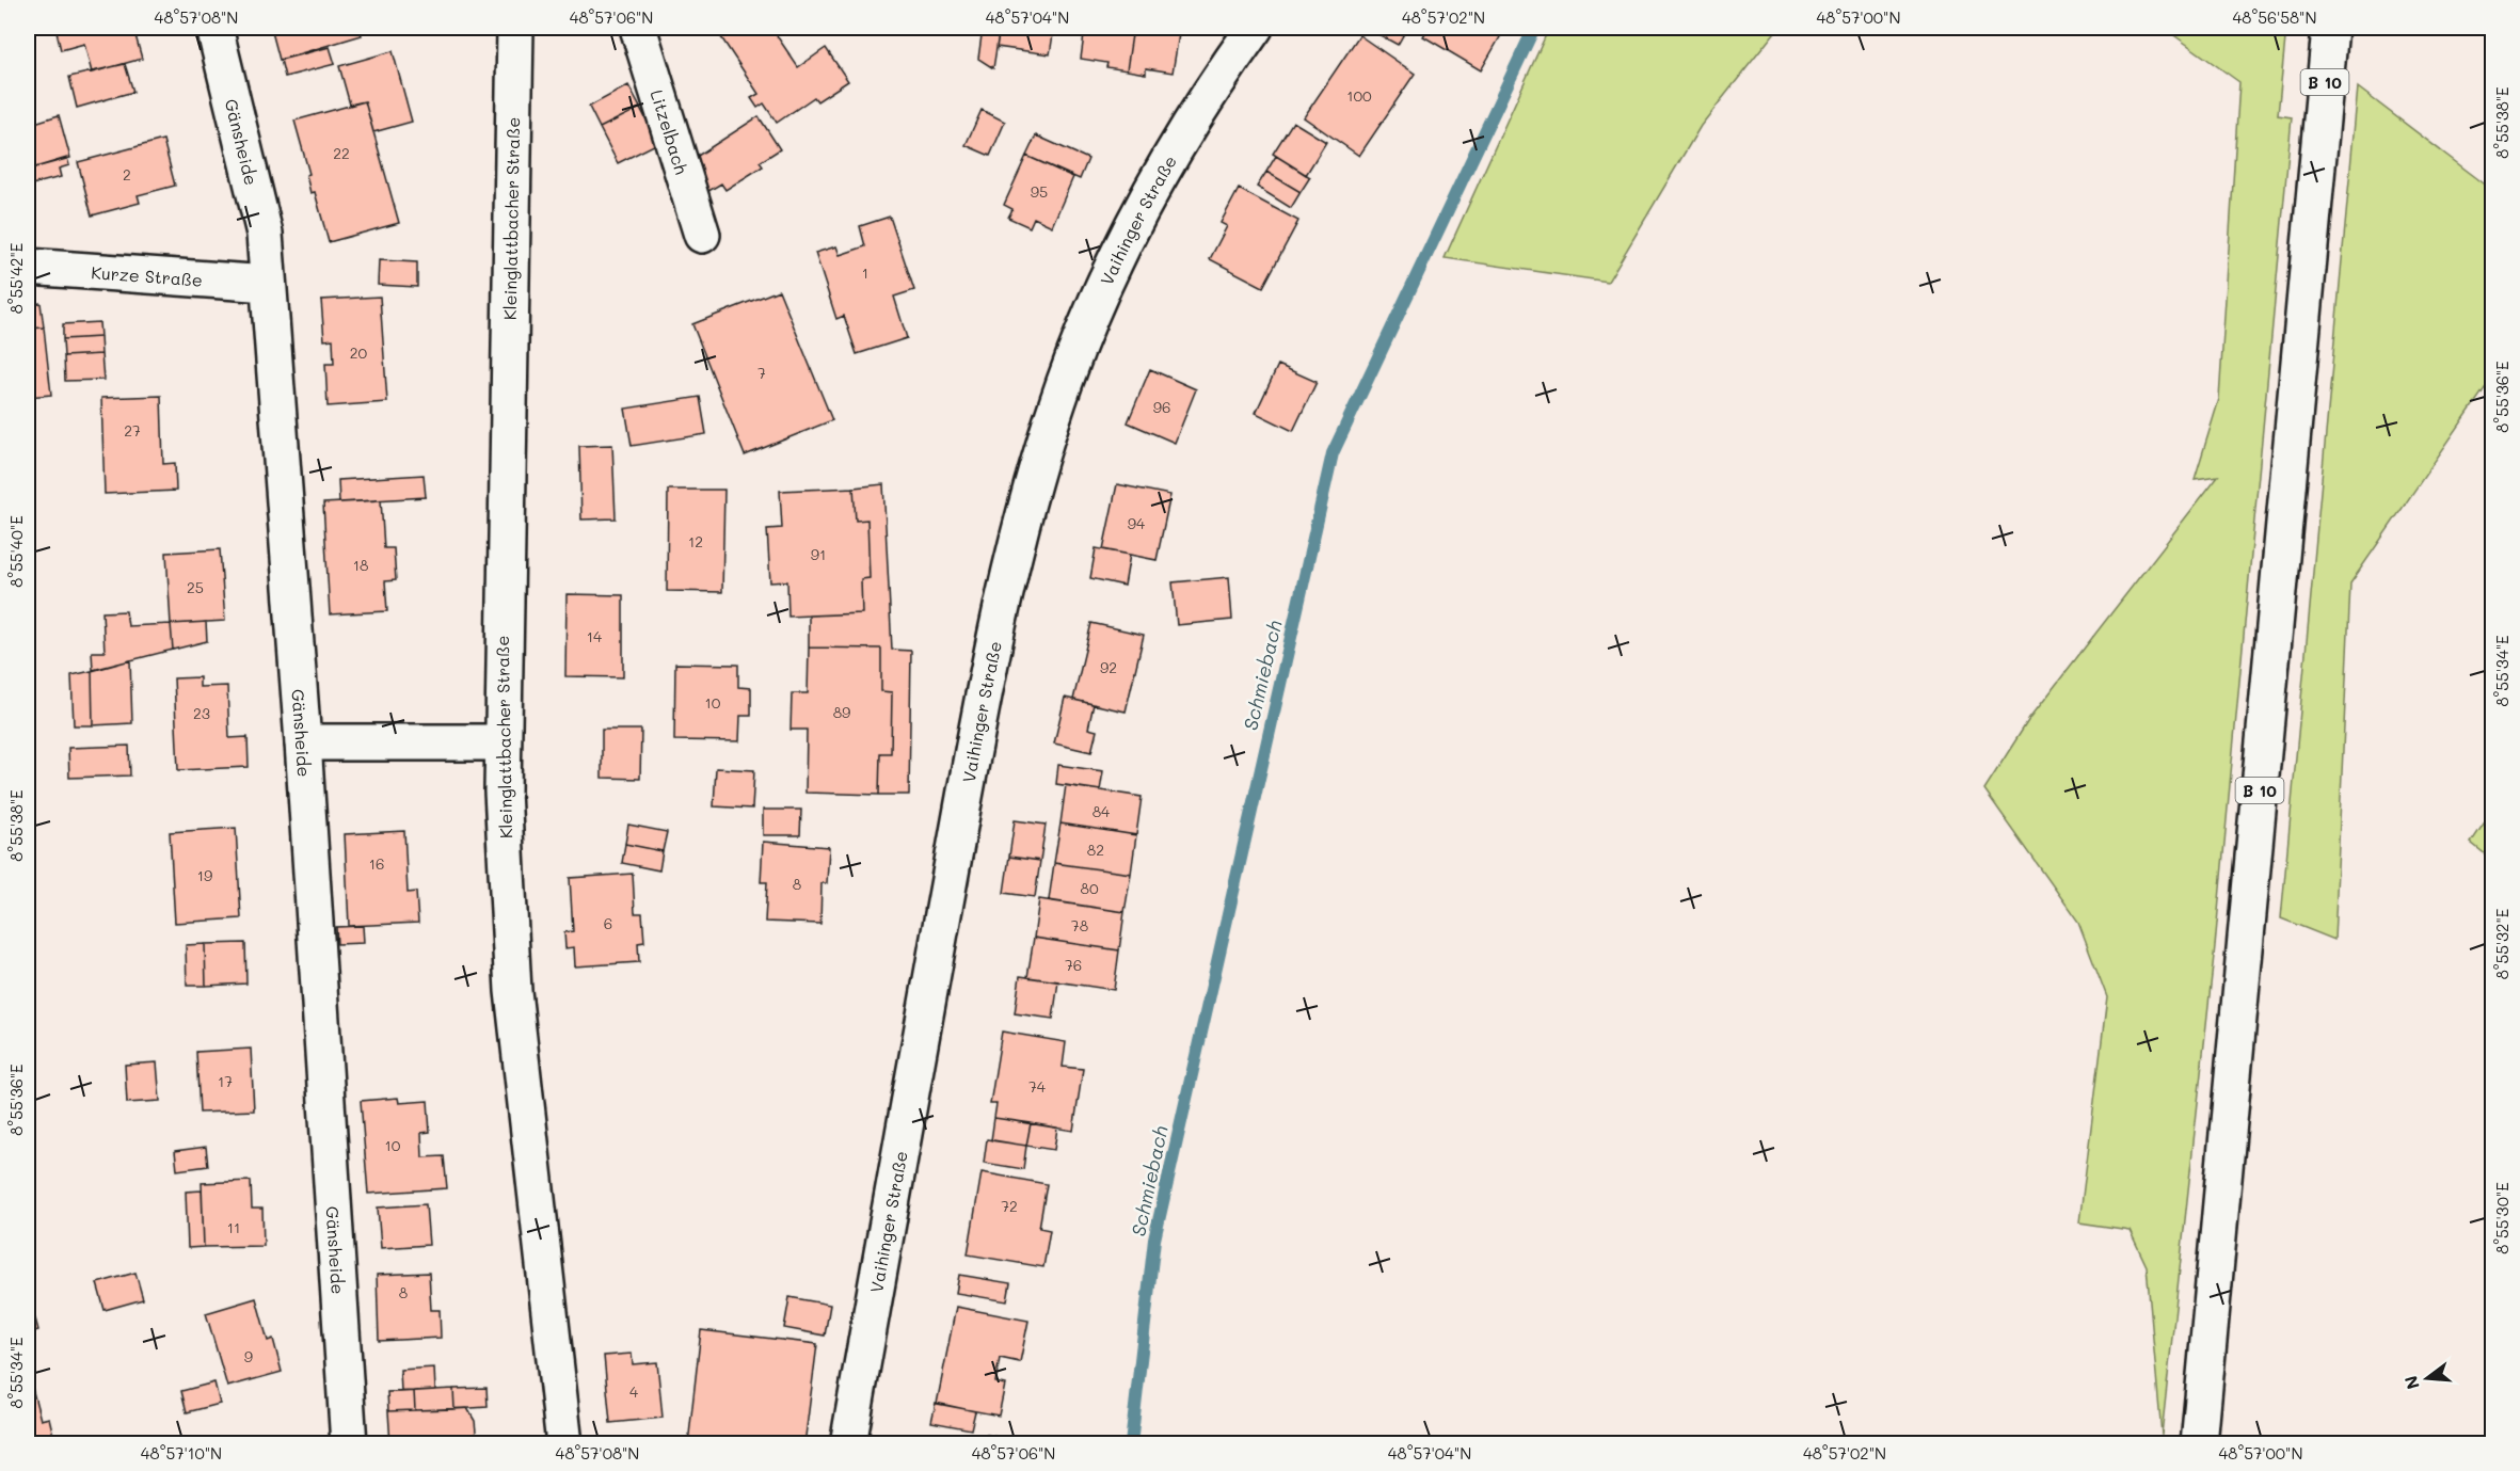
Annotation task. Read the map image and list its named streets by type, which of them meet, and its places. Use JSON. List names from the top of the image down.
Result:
{
  "streets": {
    "street": [
      "B 10",
      "Litzelbach",
      "Gänsheide",
      "Kleinglattbacher Straße",
      "Vaihinger Straße",
      "Kurze Straße"
    ]
  },
  "crossings": [
    ["Gänsheide", "Kurze Straße"]
  ],
  "water": ["Schmiebach"],
  "house_numbers": [
    "100",
    "22",
    "2",
    "95",
    "1",
    "20",
    "7",
    "96",
    "27",
    "94",
    "12",
    "91",
    "18",
    "25",
    "14",
    "92",
    "10",
    "89",
    "23",
    "84",
    "82",
    "16",
    "19",
    "8",
    "80",
    "6",
    "78",
    "76",
    "17",
    "74",
    "10",
    "72",
    "11",
    "8",
    "9",
    "4"
  ],
  "north": "left",
  "coordinates": [
    "48°57'08\"N",
    "48°57'06\"N",
    "48°57'04\"N",
    "48°57'02\"N",
    "48°57'00\"N",
    "48°56'58\"N",
    "8°55'38\"E",
    "8°55'42\"E",
    "8°55'36\"E",
    "8°55'40\"E",
    "8°55'34\"E",
    "8°55'32\"E",
    "8°55'30\"E",
    "48°57'10\"N"
  ]
}
